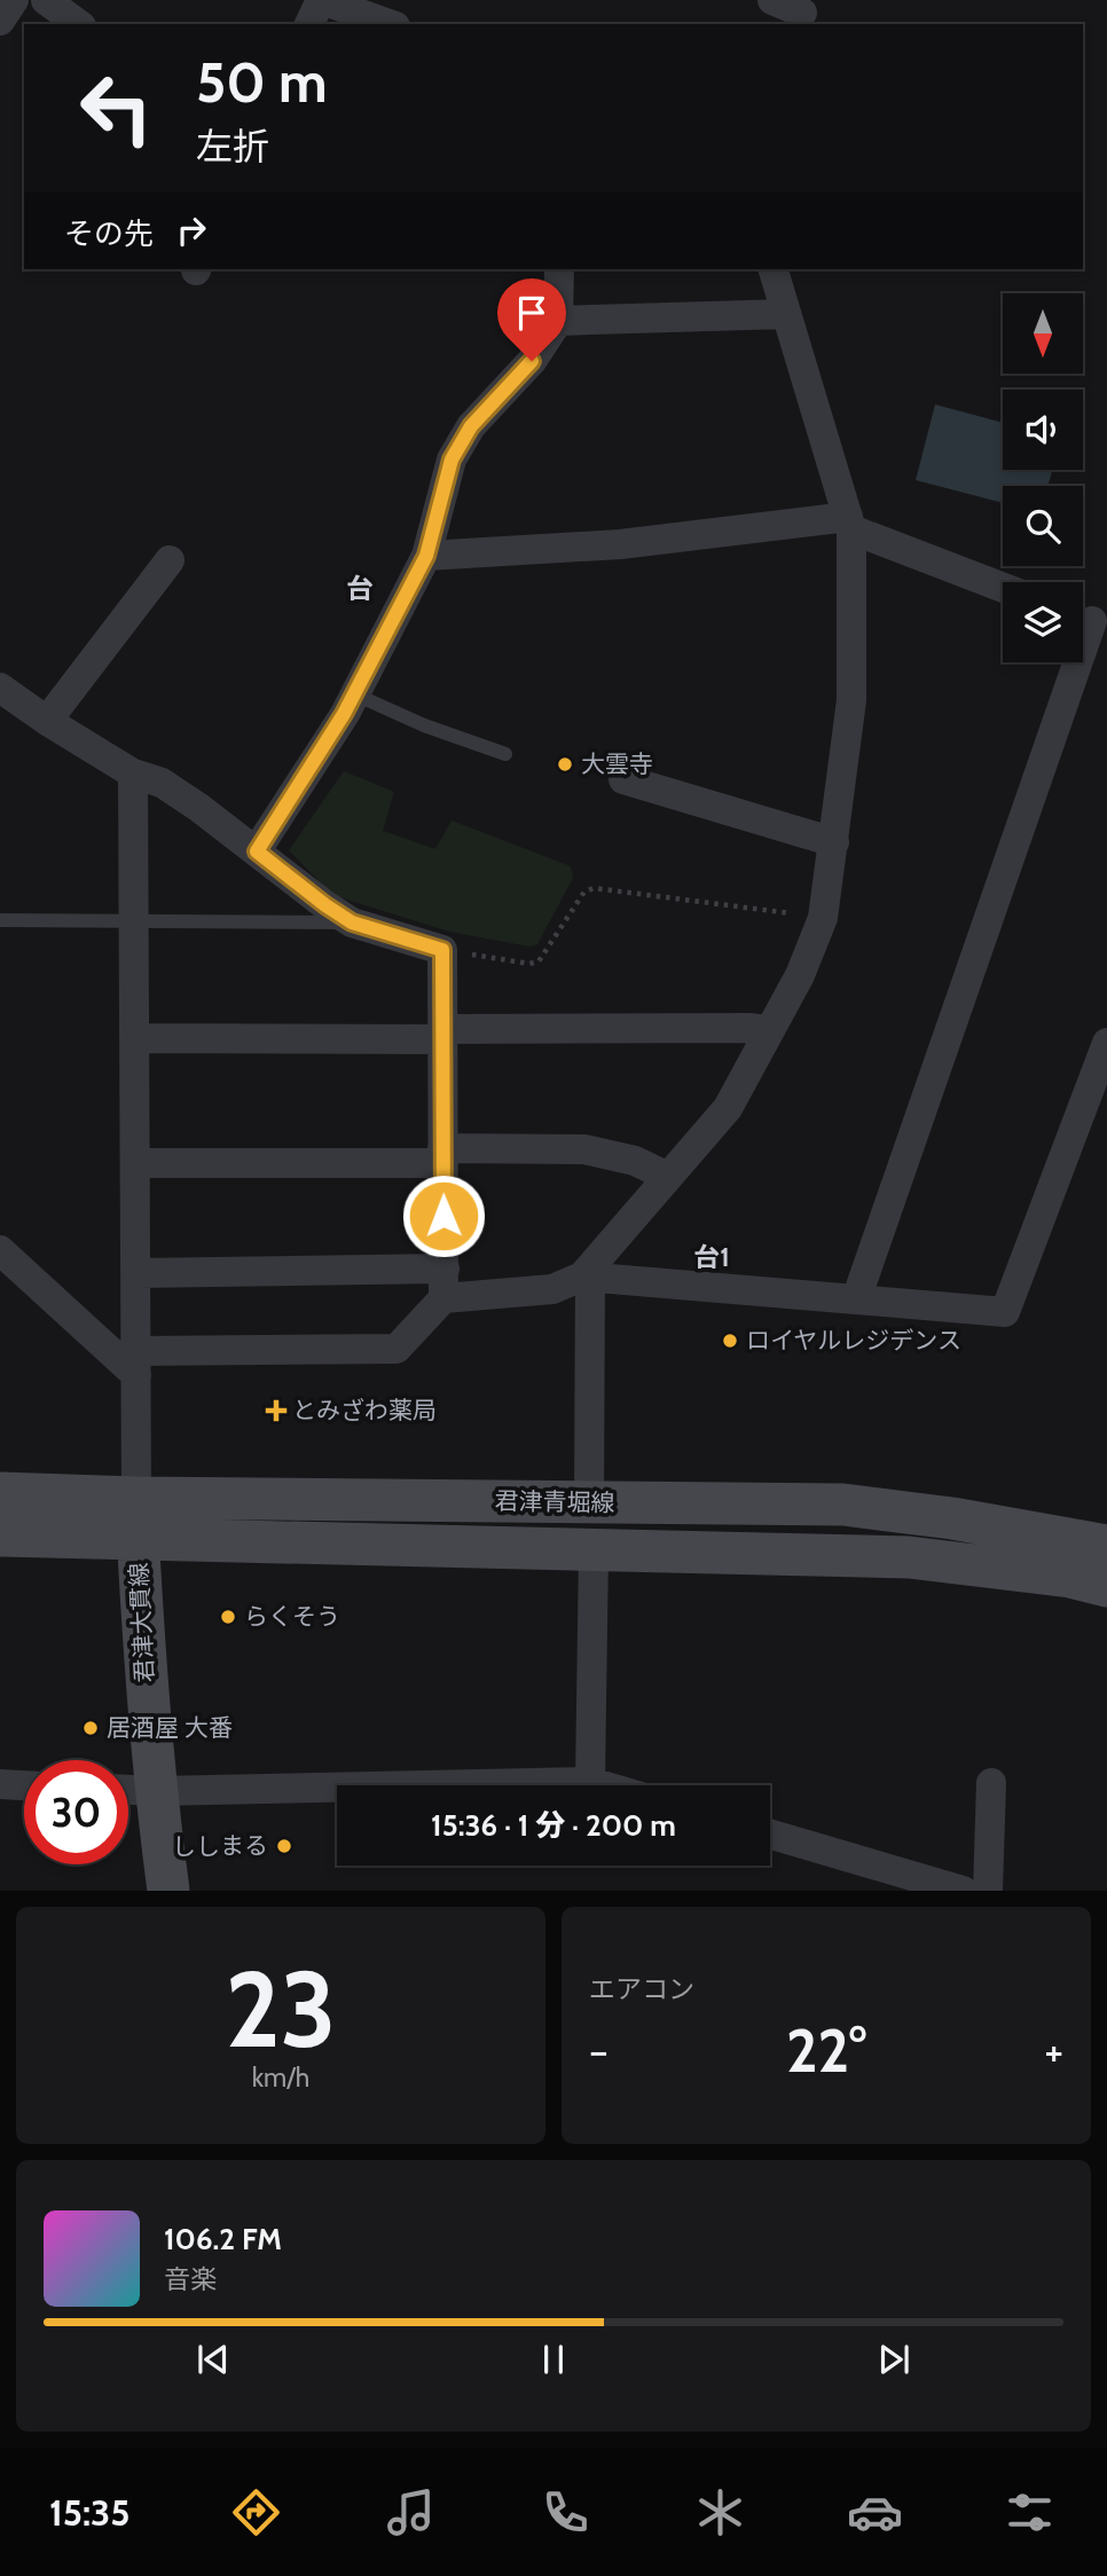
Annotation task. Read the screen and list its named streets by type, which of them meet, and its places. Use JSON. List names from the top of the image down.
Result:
{
  "streets": {
    "main road": ["君津青堀線", "君津大貫線"]
  },
  "crossings": [
    ["君津青堀線", "君津大貫線"]
  ],
  "districts": ["台", "台1"],
  "places": {
    "other": [
      "大雲寺",
      "ロイヤルレジデンス",
      "らくそう",
      "居酒屋 大番",
      "ししまる"
    ],
    "health": ["とみざわ薬局"]
  },
  "north": "bottom",
  "page": {
    "turn": ["50 m", "左折"],
    "then": "その先",
    "limit": "30",
    "trip": "15:36 · 1 分 · 200 m",
    "tile": [
      ["23", "km/h"],
      "エアコン"
    ],
    "heat": ["−", "22°", "+"],
    "song": ["106.2 FM", "音楽"],
    "tabs": "15:35"
  }
}
